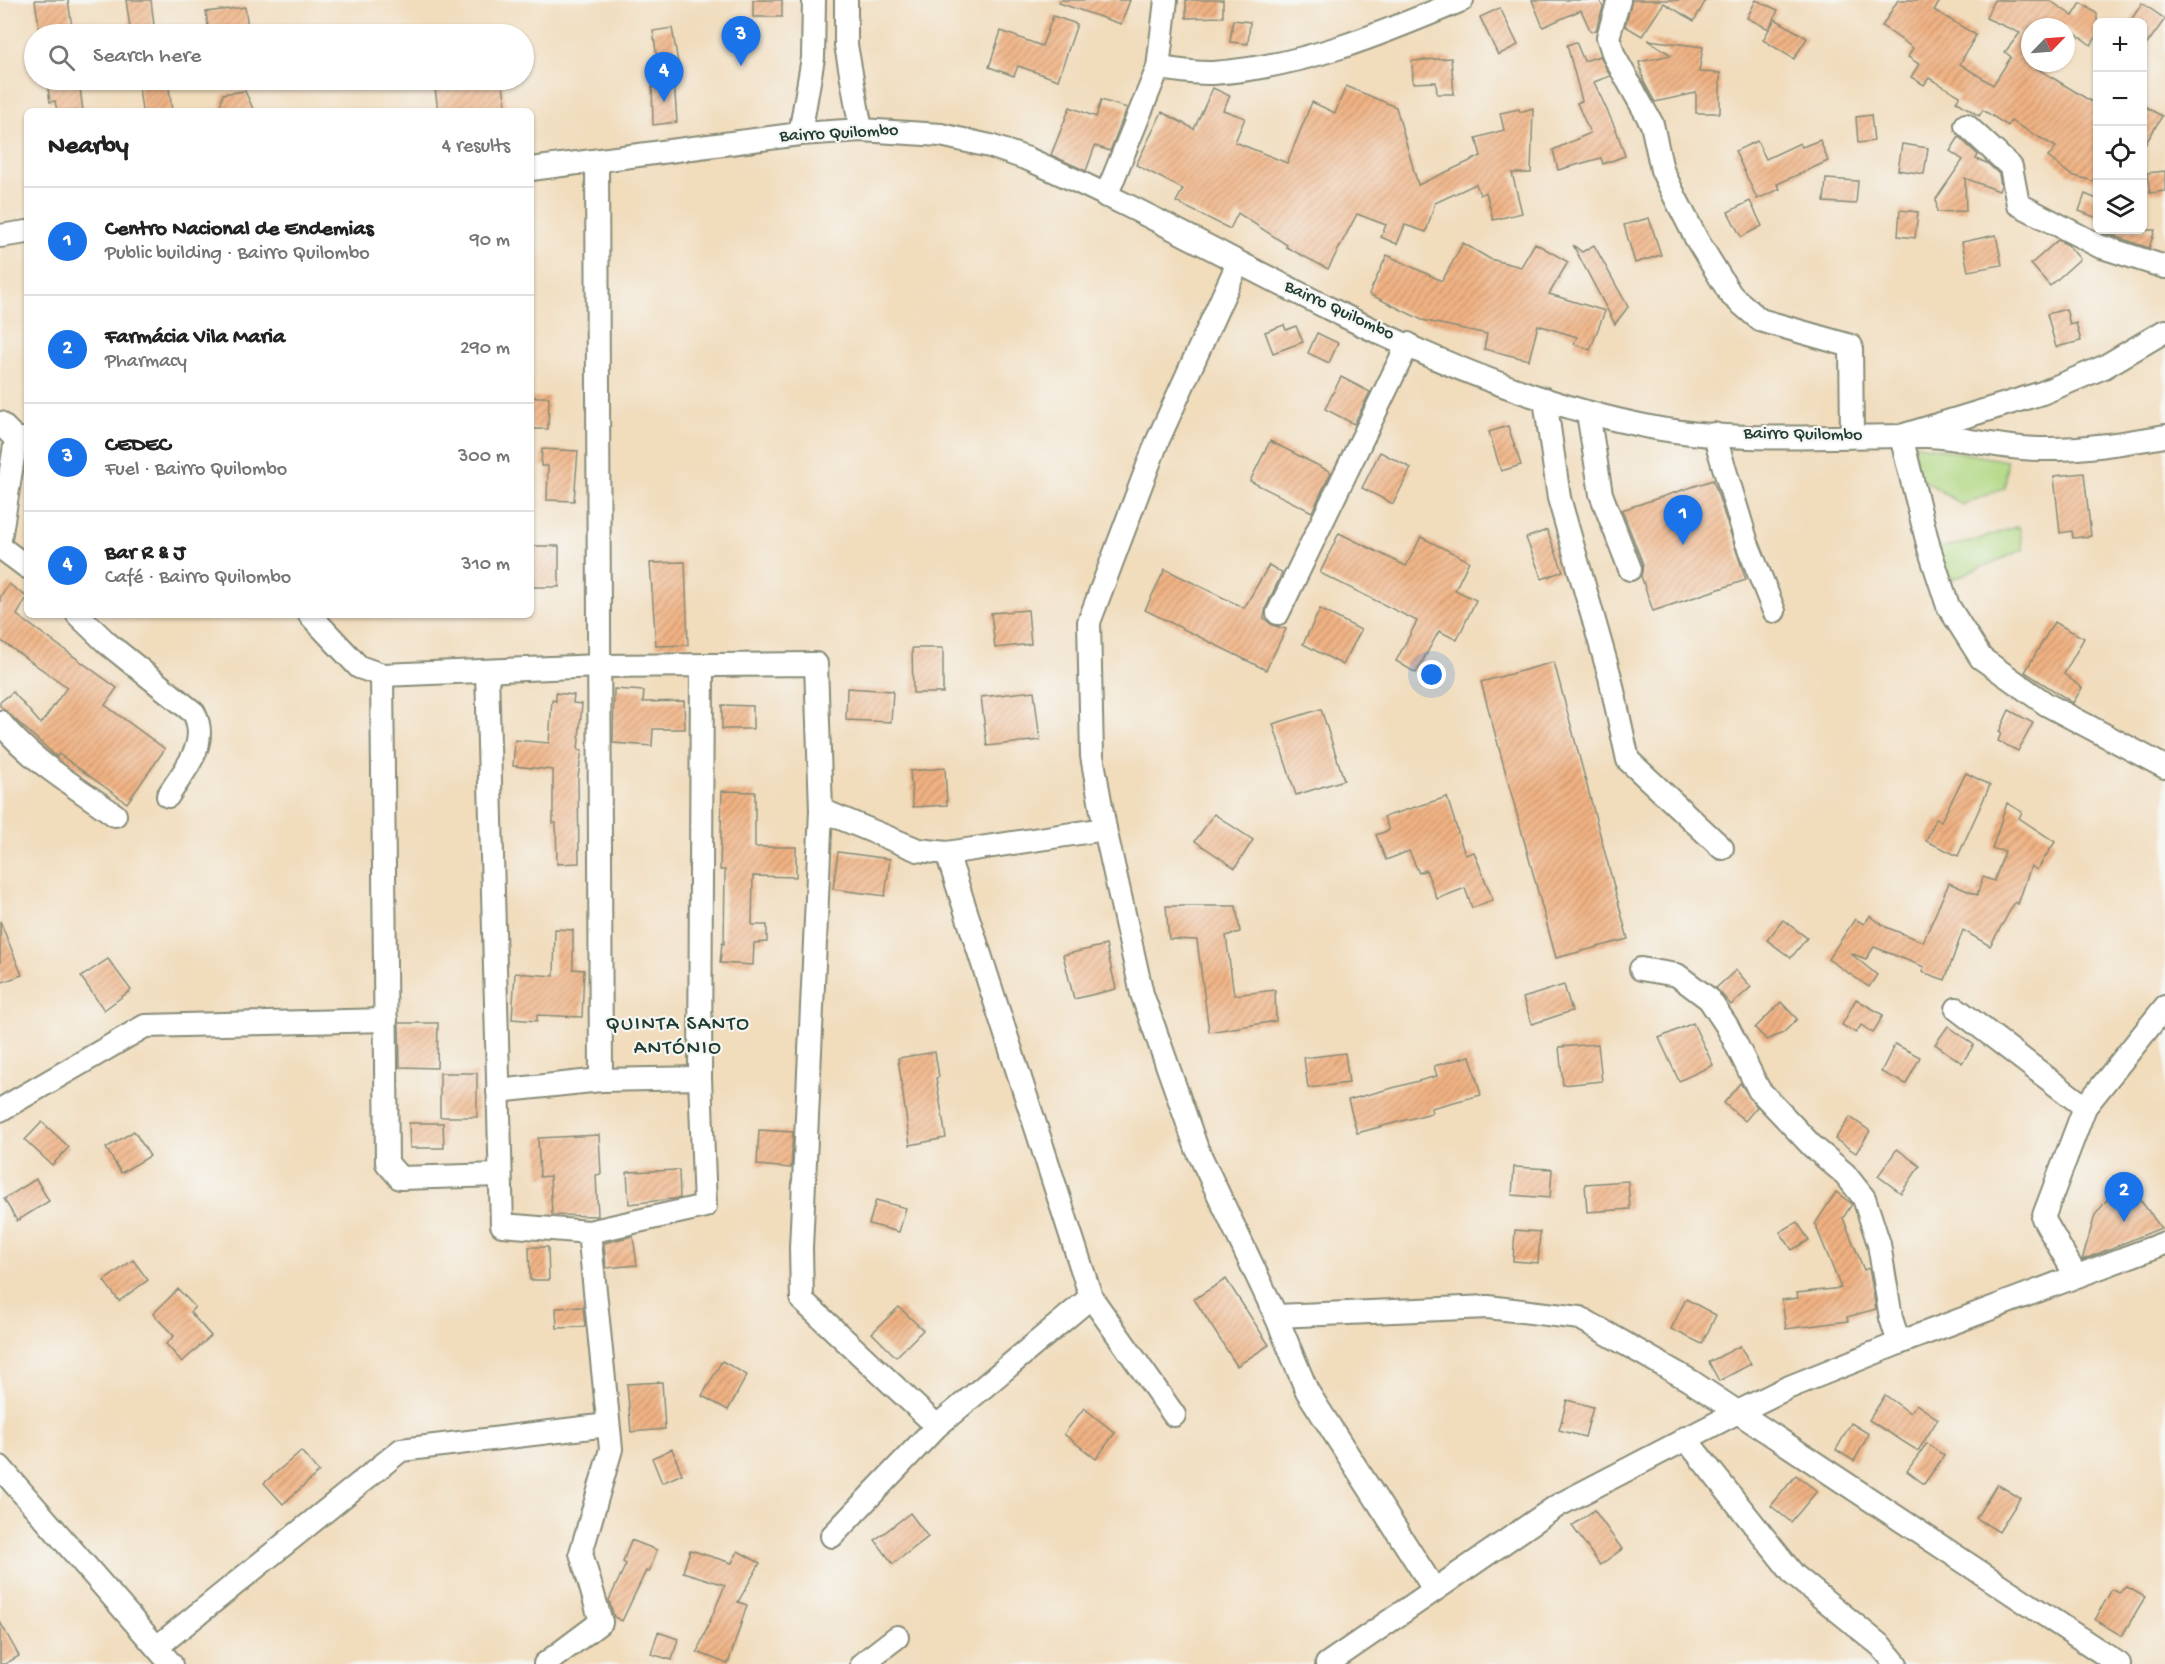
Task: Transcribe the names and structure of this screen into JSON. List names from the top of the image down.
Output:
{
  "streets": {
    "street": ["Bairro Quilombo"]
  },
  "districts": ["QUINTA SANTO ANTÓNIO"],
  "north": "top right",
  "page": {
    "pins": [
      "3",
      "4",
      "1",
      "2"
    ],
    "map_buttons": ["+", "−"],
    "search": "Search here",
    "heading": ["Nearby", "4 results"],
    "list": [
      {
        "mark": "1",
        "name": "Centro Nacional de Endemias",
        "note": "Public building · Bairro Quilombo",
        "value": "90 m"
      },
      {
        "mark": "2",
        "name": "Farmácia Vila Maria",
        "note": "Pharmacy",
        "value": "290 m"
      },
      {
        "mark": "3",
        "name": "CEDEC",
        "note": "Fuel · Bairro Quilombo",
        "value": "300 m"
      },
      {
        "mark": "4",
        "name": "Bar R & J",
        "note": "Café · Bairro Quilombo",
        "value": "310 m"
      }
    ]
  }
}
